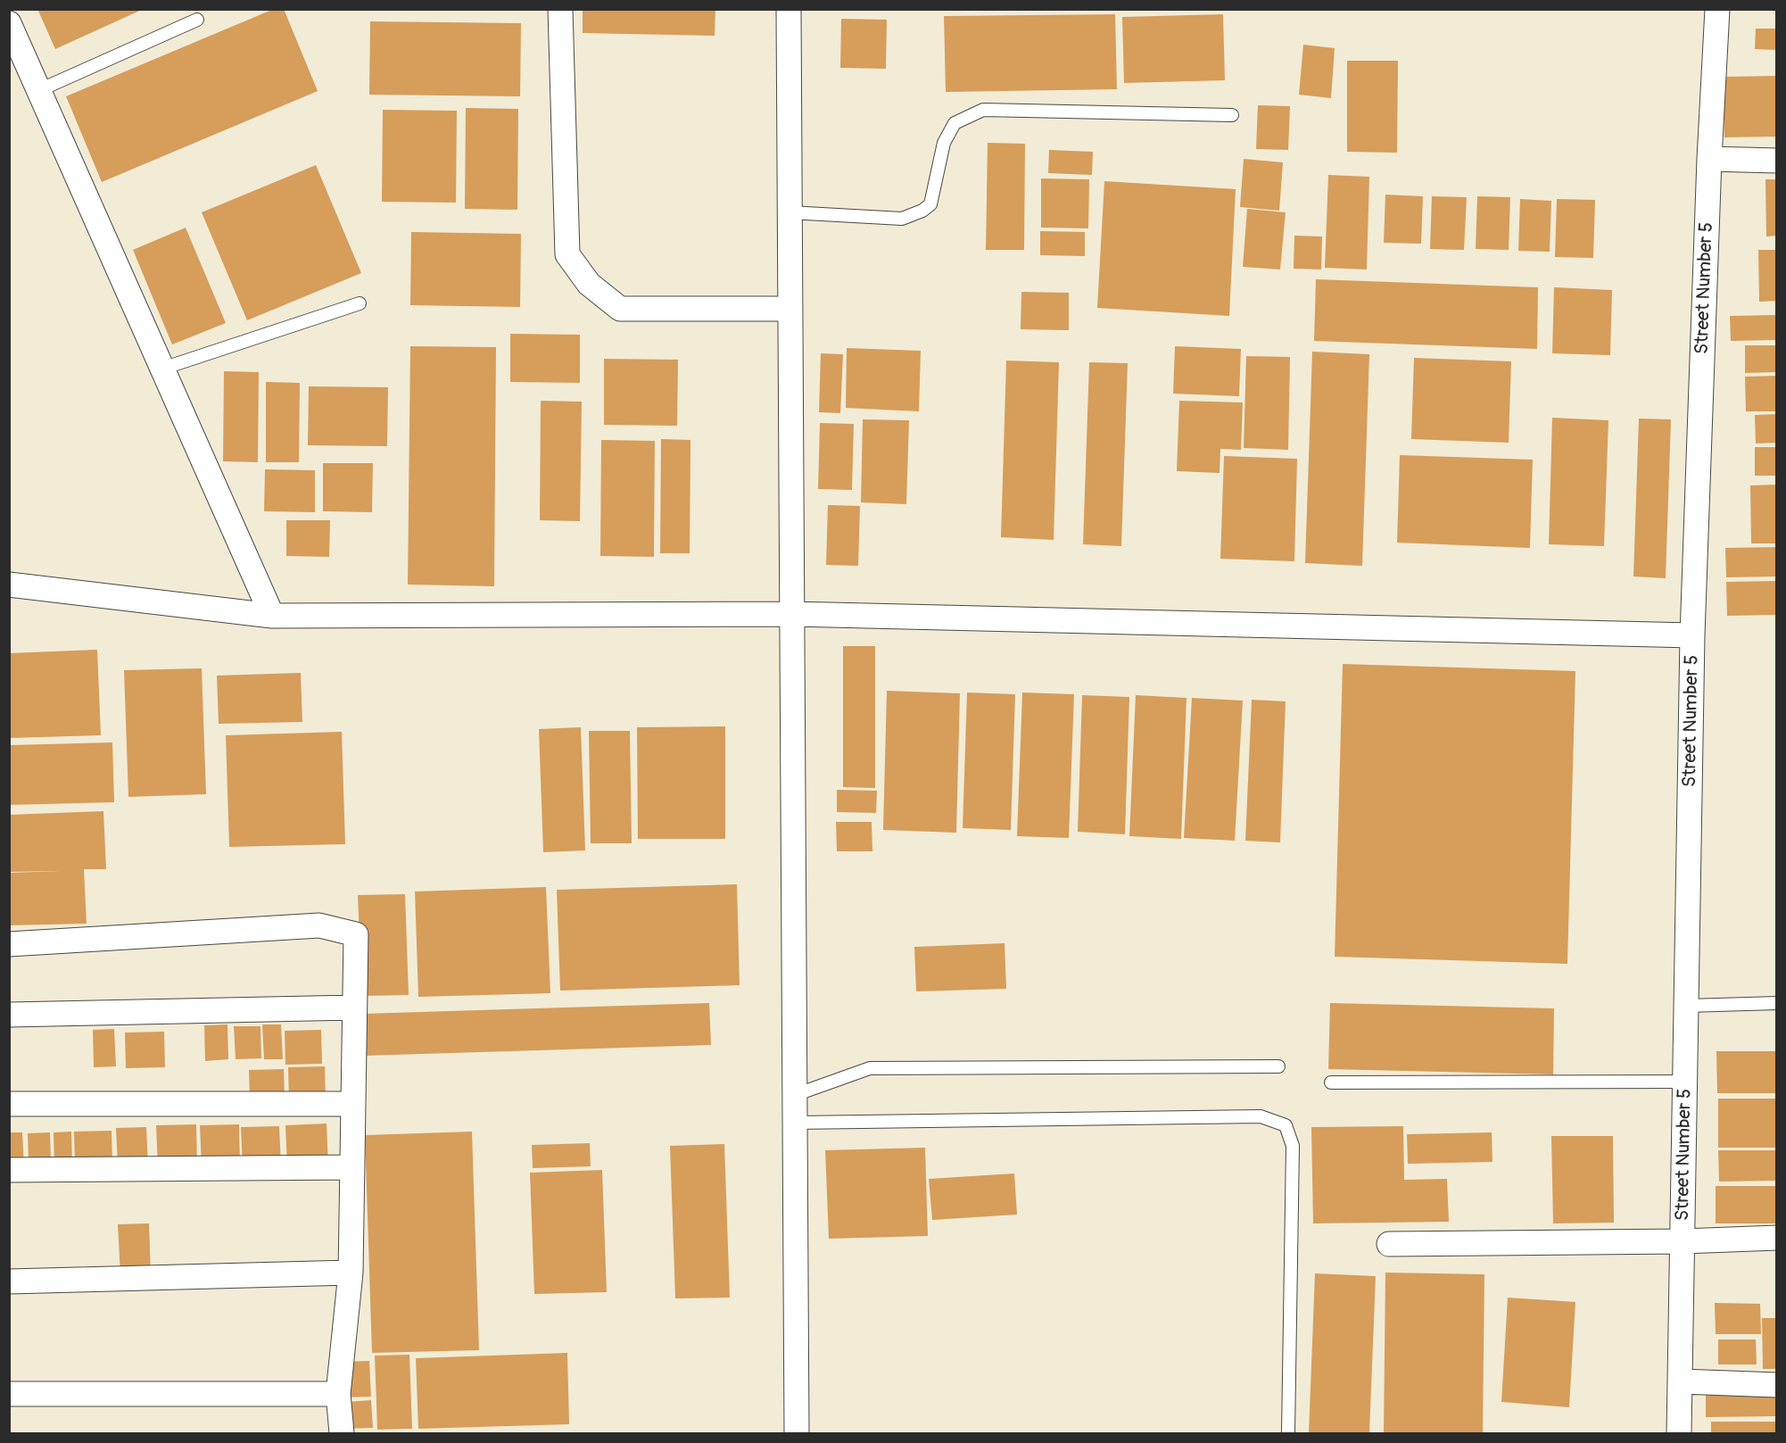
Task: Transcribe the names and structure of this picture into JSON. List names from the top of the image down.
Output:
{
  "streets": {
    "street": ["Street Number 5"]
  }
}
